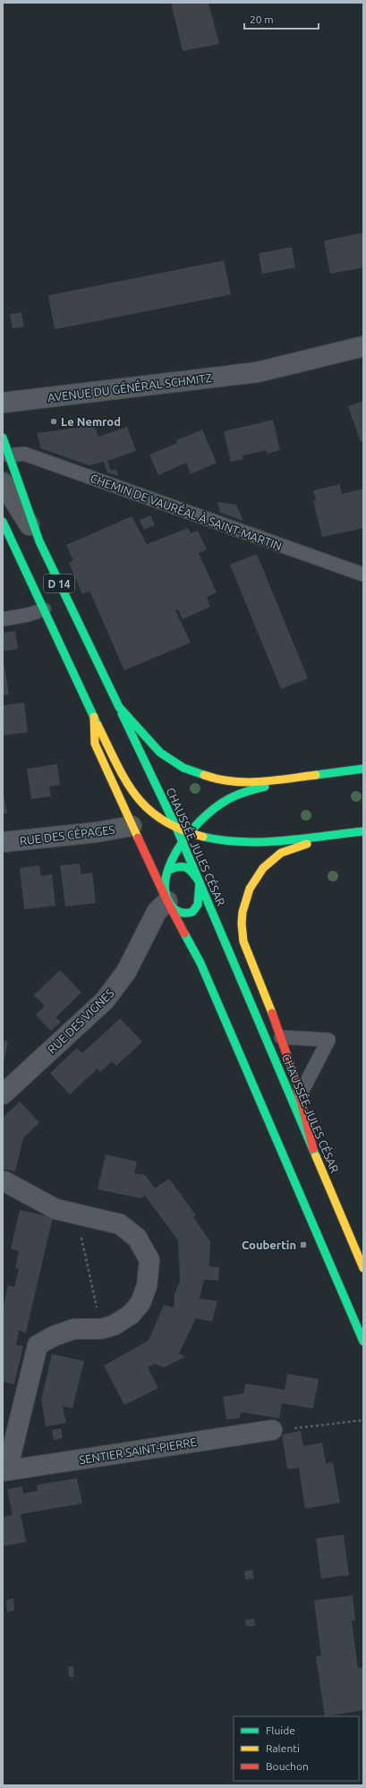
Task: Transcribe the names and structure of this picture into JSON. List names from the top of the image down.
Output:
{
  "streets": {
    "main road": ["D 14", "CHAUSSÉE JULES CÉSAR"],
    "street": [
      "AVENUE DU GÉNÉRAL SCHMITZ",
      "RUE DES CÉPAGES",
      "RUE DES VIGNES",
      "SENTIER SAINT-PIERRE"
    ],
    "lane": ["CHEMIN DE VAURÉAL À SAINT-MARTIN"]
  },
  "crossings": [
    ["CHEMIN DE VAURÉAL À SAINT-MARTIN", "CHAUSSÉE JULES CÉSAR"],
    ["D 14", "RUE DES CÉPAGES"],
    ["D 14", "CHAUSSÉE JULES CÉSAR"],
    ["D 14", "RUE DES VIGNES"],
    ["CHAUSSÉE JULES CÉSAR", "RUE DES VIGNES"]
  ],
  "places": {
    "other": ["Le Nemrod"],
    "transit": ["Coubertin"]
  },
  "legend": ["Fluide", "Ralenti", "Bouchon"],
  "scale_bar": "20 m"
}
